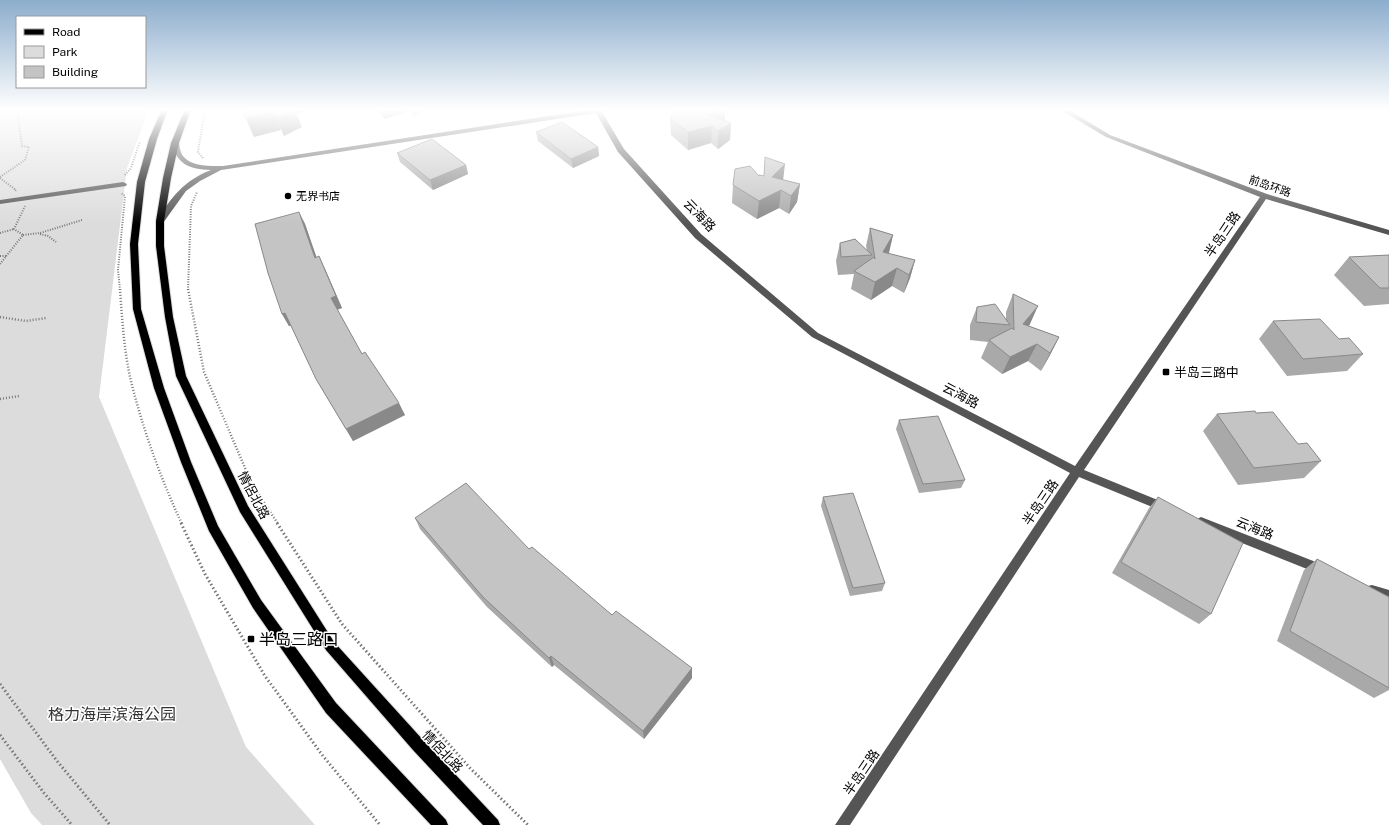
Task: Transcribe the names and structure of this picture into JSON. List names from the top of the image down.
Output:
{
  "streets": {
    "main road": ["情侶北路"],
    "street": ["前岛环路", "云海路", "半岛三路"]
  },
  "crossings": [
    ["前岛环路", "半岛三路"],
    ["云海路", "半岛三路"]
  ],
  "parks": ["格力海岸滨海公园"],
  "places": {
    "other": ["无界书店"],
    "transit": ["半岛三路中", "半岛三路口"]
  },
  "legend": ["Road", "Park", "Building"]
}
